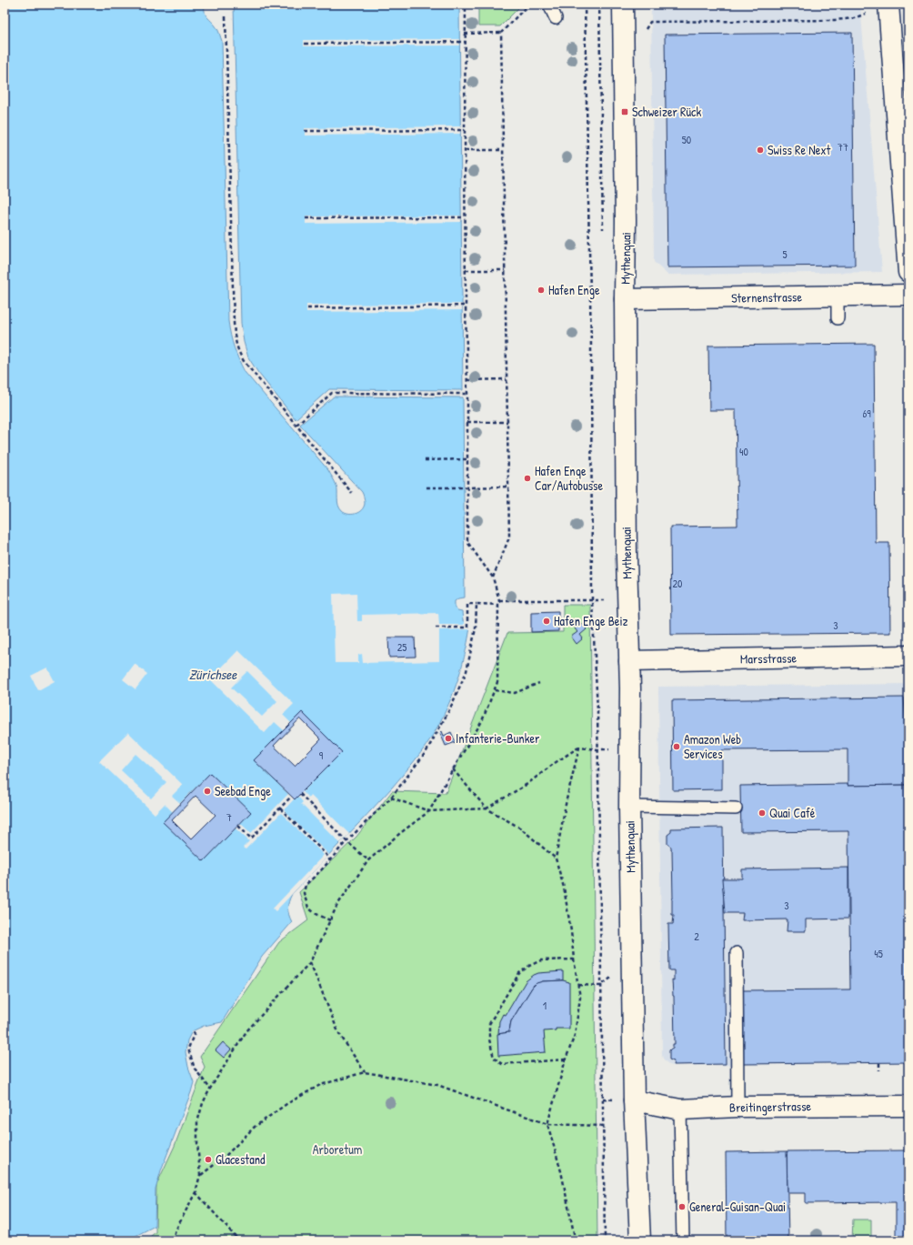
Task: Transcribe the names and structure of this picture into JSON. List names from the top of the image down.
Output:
{
  "streets": {
    "main road": [
      "Mythenquai",
      "Sternenstrasse",
      "Marsstrasse",
      "Breitingerstrasse"
    ]
  },
  "crossings": [
    ["Mythenquai", "Sternenstrasse"],
    ["Mythenquai", "Marsstrasse"],
    ["Mythenquai", "Breitingerstrasse"]
  ],
  "water": ["Zürichsee"],
  "parks": ["Arboretum"],
  "places": {
    "transit": ["Schweizer Rück"],
    "other": [
      "Swiss Re Next",
      "Hafen Enge",
      "Hafen Enge Car/Autobusse",
      "Hafen Enge Beiz",
      "Infanterie-Bunker",
      "Amazon Web Services",
      "Seebad Enge",
      "Quai Café",
      "Glacestand",
      "General-Guisan-Quai"
    ]
  },
  "house_numbers": [
    "50",
    "77",
    "5",
    "69",
    "40",
    "20",
    "3",
    "25",
    "9",
    "7",
    "3",
    "2",
    "45",
    "1"
  ]
}
